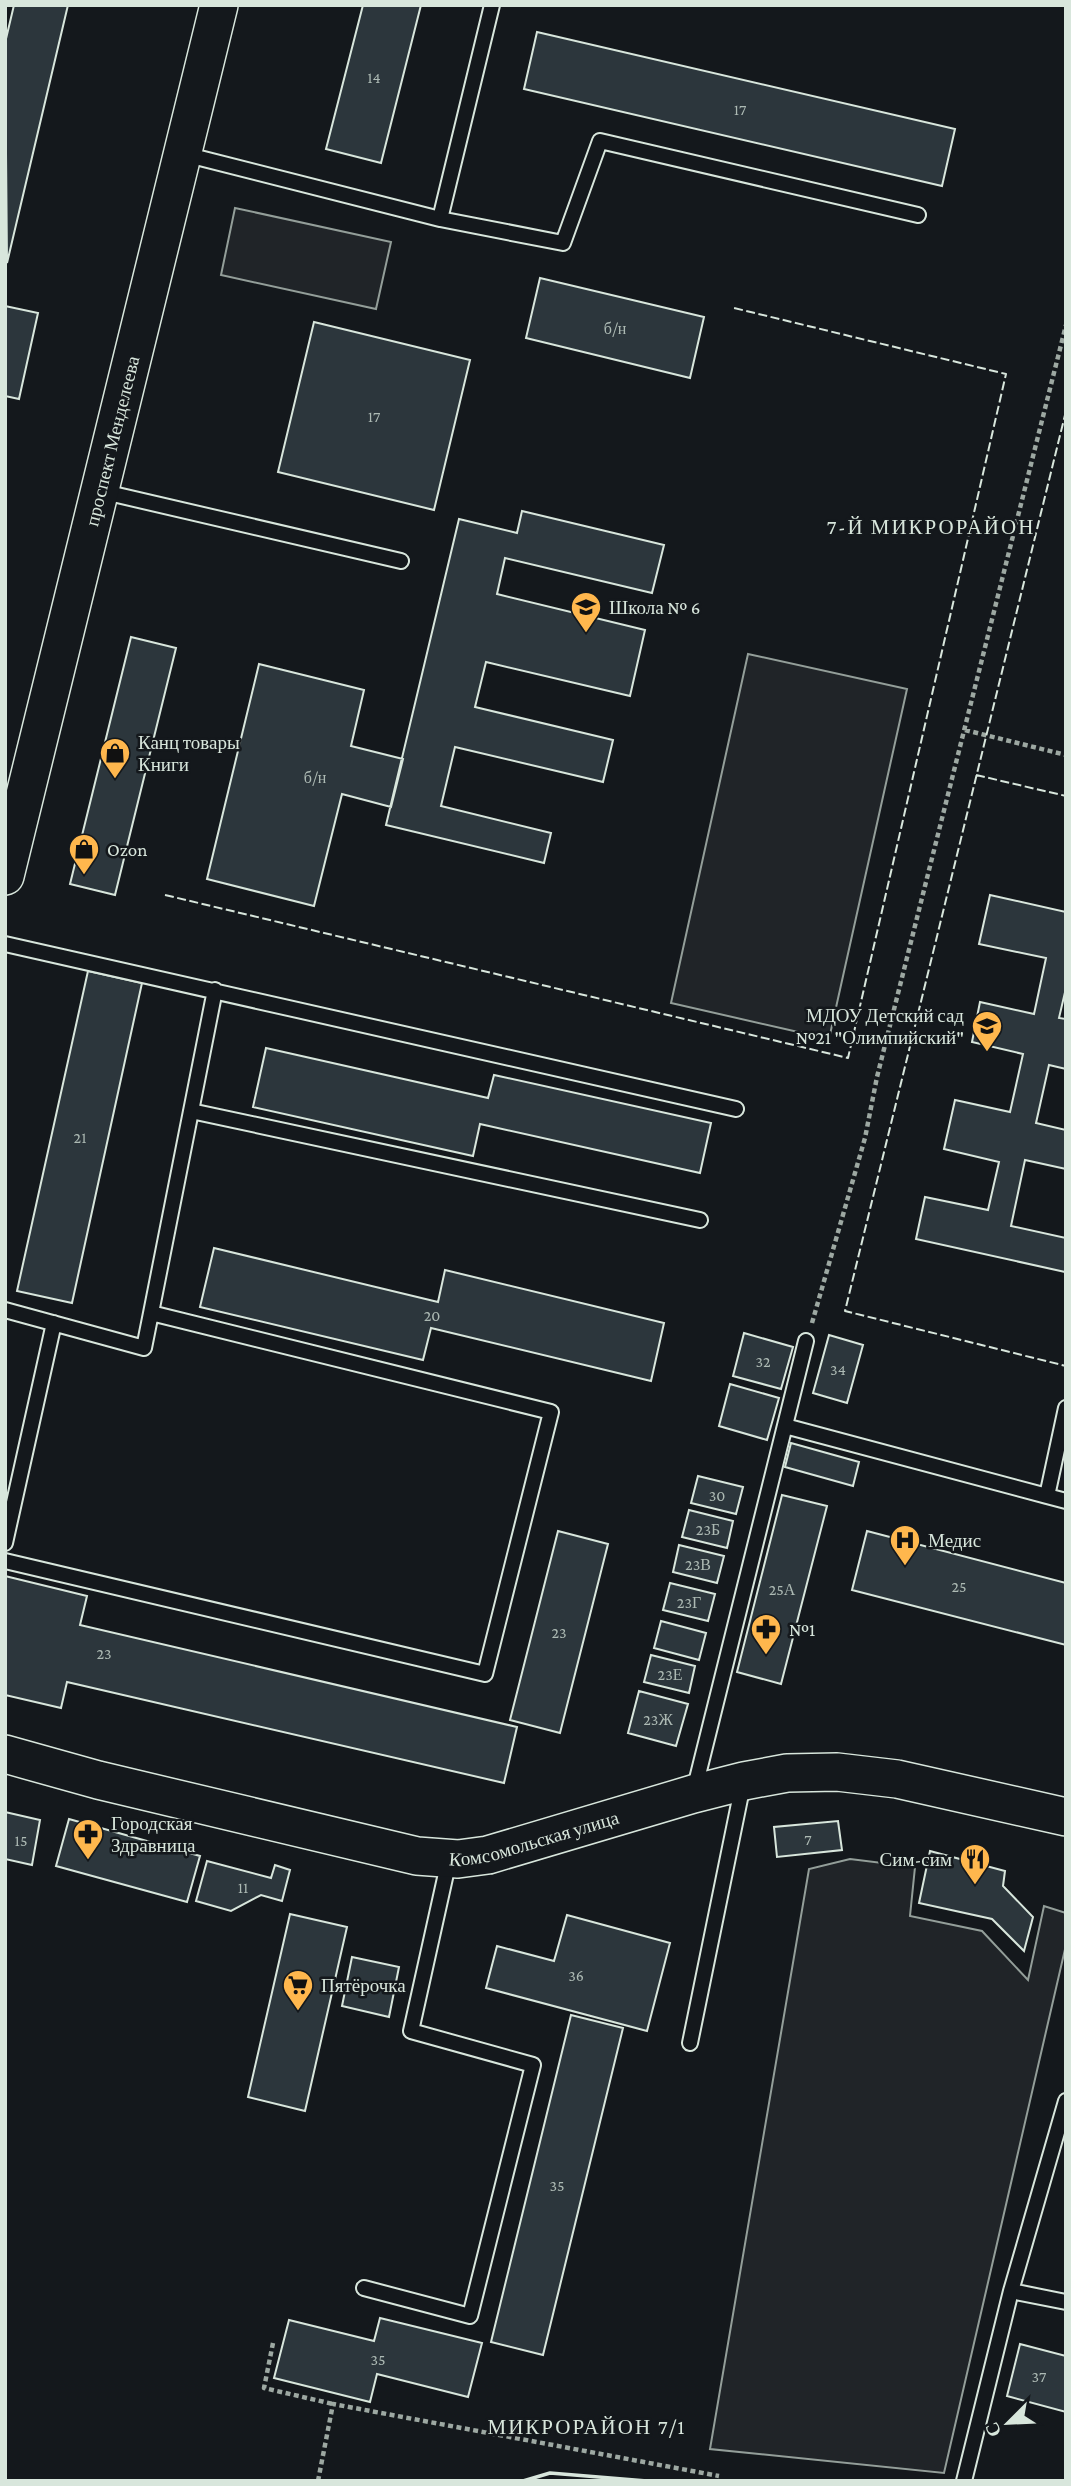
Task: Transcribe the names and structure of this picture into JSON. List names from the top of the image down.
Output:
{
  "streets": {
    "street": ["проспект Менделеева", "Комсомольская улица"]
  },
  "districts": ["7-Й МИКРОРАЙОН", "МИКРОРАЙОН 7/1"],
  "places": {
    "school or university": ["Школа № 6", "МДОУ Детский сад №21 \"Олимпийский\""],
    "shop": ["Канц товары Книги", "Ozon"],
    "hospital": ["Медис"],
    "pharmacy": ["№1", "Городская Здравница"],
    "restaurant": ["Сим-сим"],
    "supermarket": ["Пятёрочка"]
  },
  "house_numbers": [
    "14",
    "17",
    "б/н",
    "17",
    "б/н",
    "21",
    "20",
    "32",
    "34",
    "30",
    "23Б",
    "23В",
    "25",
    "25А",
    "23Г",
    "23",
    "23",
    "23Е",
    "23Ж",
    "7",
    "15",
    "11",
    "36",
    "35",
    "35",
    "37"
  ],
  "north": "bottom left"
}
